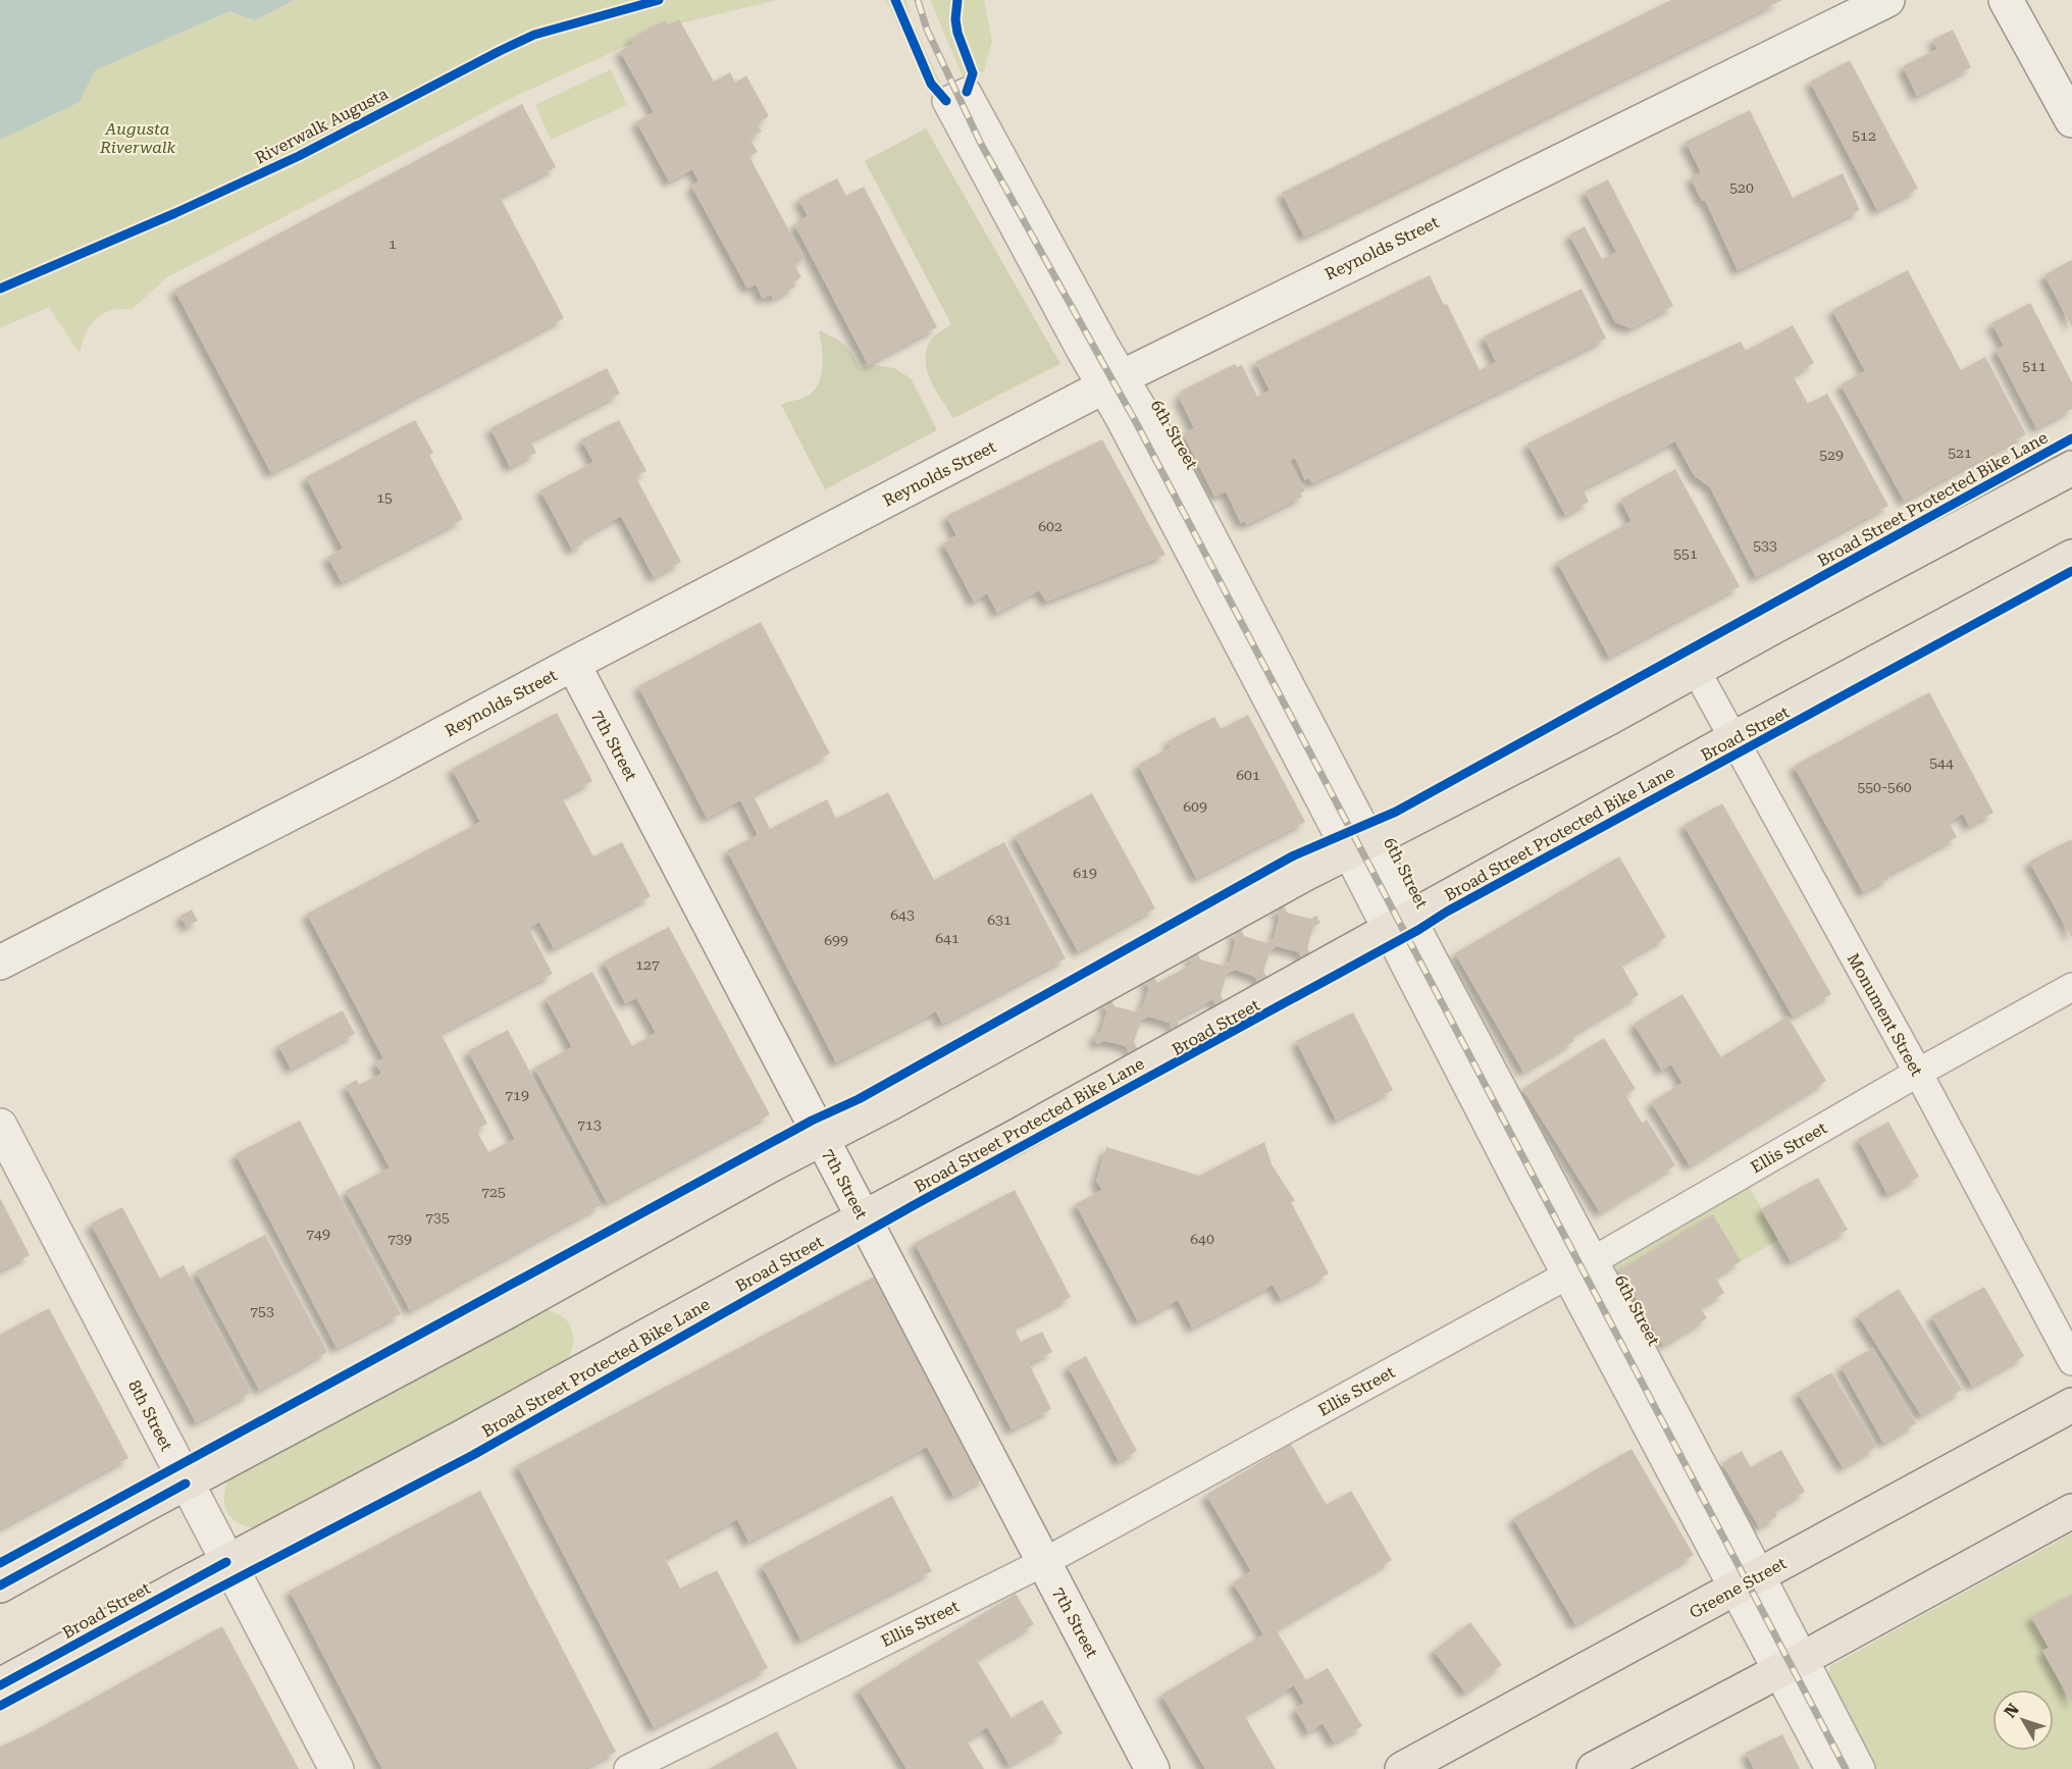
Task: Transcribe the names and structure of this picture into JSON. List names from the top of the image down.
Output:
{
  "streets": {
    "main road": [
      "Reynolds Street",
      "Broad Street",
      "7th Street",
      "8th Street",
      "Greene Street"
    ],
    "street": ["6th Street", "Monument Street", "Ellis Street"],
    "cycle path": ["Riverwalk Augusta", "Broad Street Protected Bike Lane"]
  },
  "crossings": [
    ["Reynolds Street", "6th Street"],
    ["Reynolds Street", "7th Street"],
    ["6th Street", "Broad Street"],
    ["6th Street", "Ellis Street"],
    ["6th Street", "Greene Street"],
    ["Broad Street", "7th Street"],
    ["Broad Street", "Monument Street"],
    ["Broad Street", "8th Street"],
    ["7th Street", "Ellis Street"],
    ["Monument Street", "Ellis Street"]
  ],
  "parks": ["Augusta Riverwalk"],
  "house_numbers": [
    "512",
    "520",
    "1",
    "511",
    "521",
    "529",
    "15",
    "602",
    "533",
    "551",
    "544",
    "601",
    "550-560",
    "609",
    "619",
    "643",
    "631",
    "641",
    "699",
    "127",
    "719",
    "713",
    "725",
    "735",
    "749",
    "739",
    "640",
    "753"
  ],
  "north": "top left"
}
